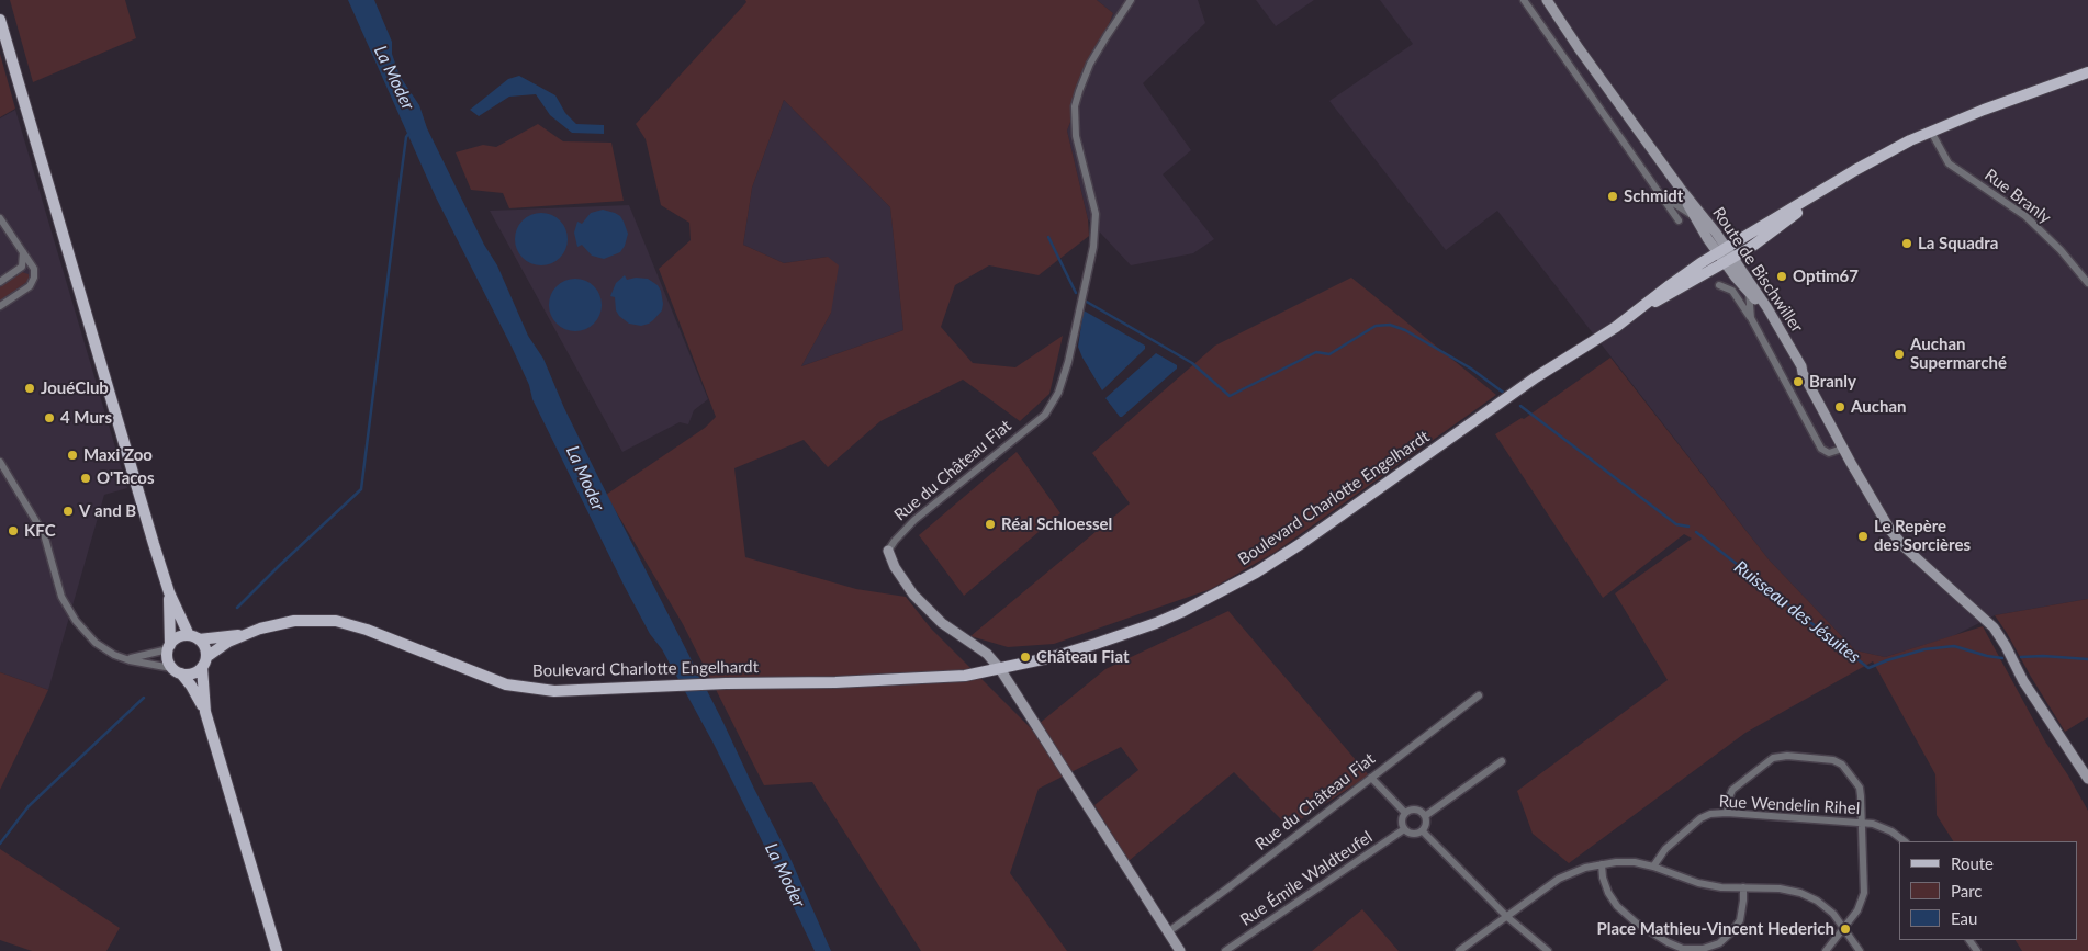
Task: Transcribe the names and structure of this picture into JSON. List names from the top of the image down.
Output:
{
  "streets": {
    "main road": ["Boulevard Charlotte Engelhardt"],
    "street": [
      "Rue Branly",
      "Route de Bischwiller",
      "Rue du Château Fiat",
      "Rue Wendelin Rihel",
      "Rue Émile Waldteufel"
    ]
  },
  "crossings": [
    ["Rue Branly", "Boulevard Charlotte Engelhardt"],
    ["Route de Bischwiller", "Boulevard Charlotte Engelhardt"],
    ["Rue du Château Fiat", "Boulevard Charlotte Engelhardt"]
  ],
  "water": ["La Moder", "Ruisseau des Jésuites"],
  "places": [
    "Schmidt",
    "La Squadra",
    "Optim67",
    "Auchan Supermarché",
    "Branly",
    "JouéClub",
    "Auchan",
    "4 Murs",
    "Maxi Zoo",
    "O'Tacos",
    "V and B",
    "Réal Schloessel",
    "KFC",
    "Le Repère des Sorcières",
    "Château Fiat",
    "Place Mathieu-Vincent Hederich"
  ],
  "legend": ["Route", "Parc", "Eau"]
}
